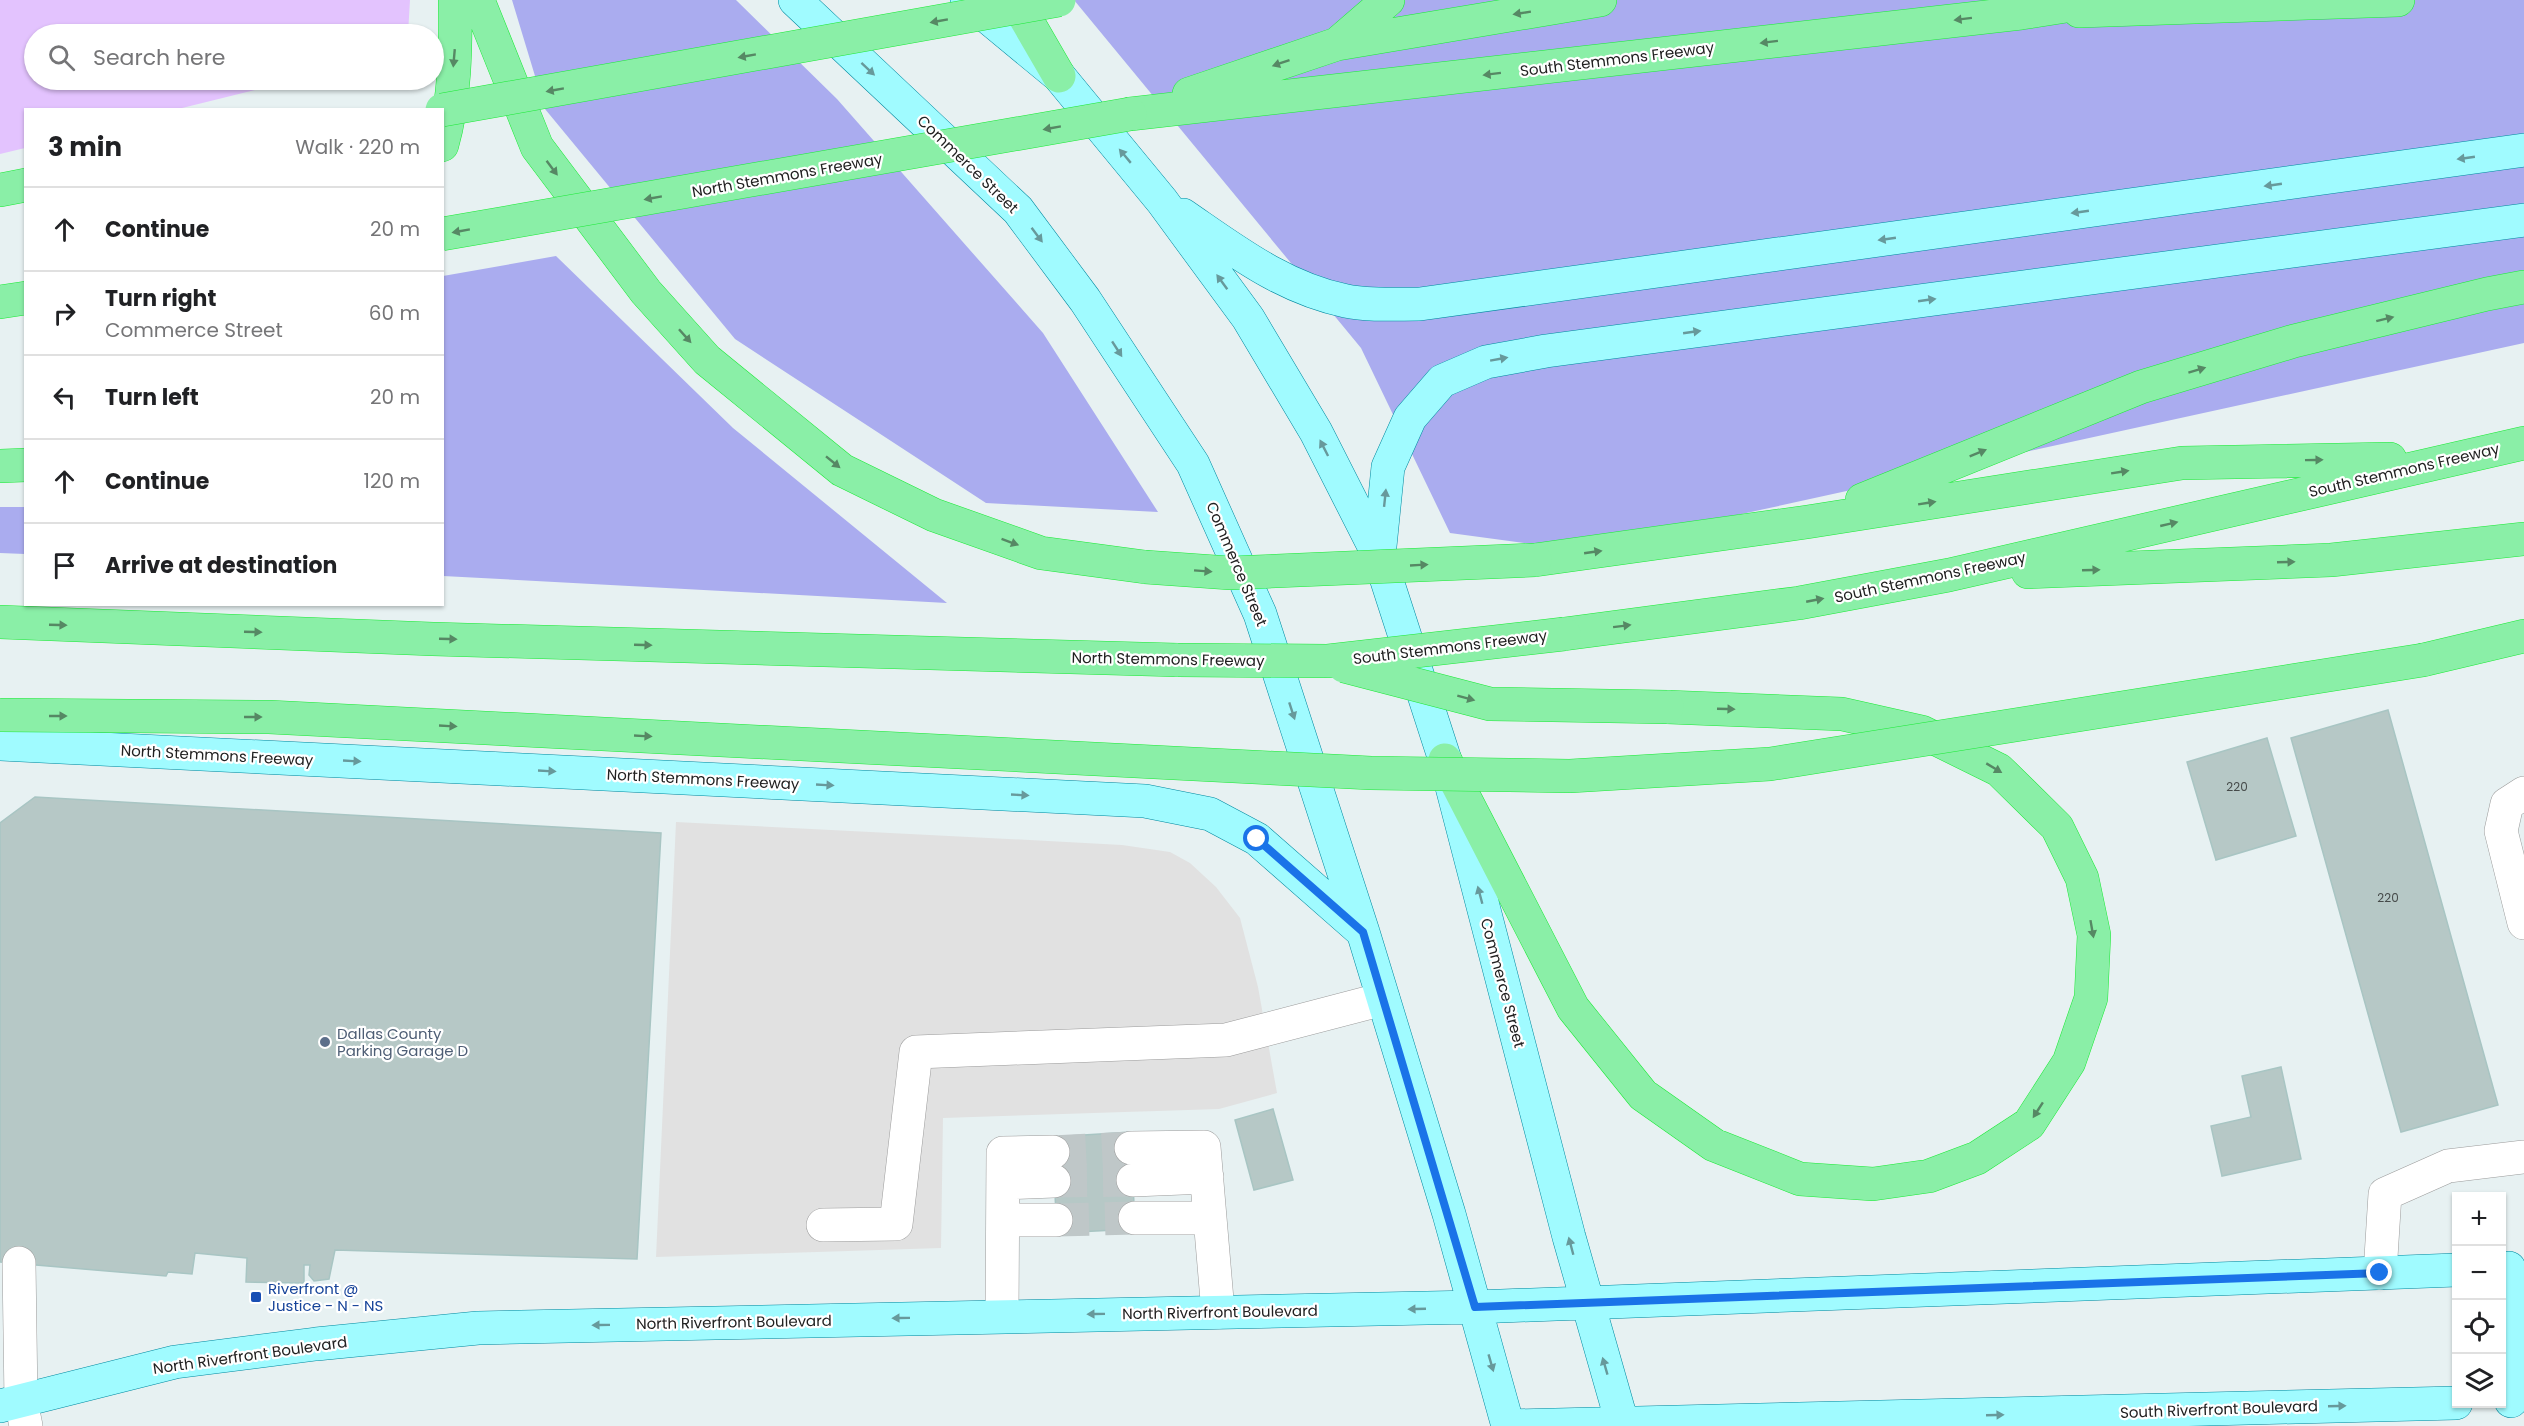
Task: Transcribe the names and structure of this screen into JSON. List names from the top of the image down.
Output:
{
  "streets": {
    "highway": ["South Stemmons Freeway", "North Stemmons Freeway"],
    "main road": ["Commerce Street", "North Riverfront Boulevard", "South Riverfront Boulevard"]
  },
  "crossings": [
    ["South Stemmons Freeway", "North Stemmons Freeway"],
    ["Commerce Street", "North Stemmons Freeway"],
    ["Commerce Street", "North Riverfront Boulevard"],
    ["Commerce Street", "South Riverfront Boulevard"]
  ],
  "one_way": ["North Riverfront Boulevard"],
  "places": {
    "other": ["Dallas County Parking Garage D"],
    "transit": ["Riverfront @ Justice - N - NS"]
  },
  "house_numbers": ["220", "220"],
  "page": {
    "search": "Search here",
    "heading": ["3 min", "Walk · 220 m"],
    "list": [
      ["Continue", "20 m"],
      ["Turn right", "Commerce Street", "60 m"],
      ["Turn left", "20 m"],
      ["Continue", "120 m"],
      "Arrive at destination"
    ],
    "map_buttons": ["+", "−"]
  }
}
